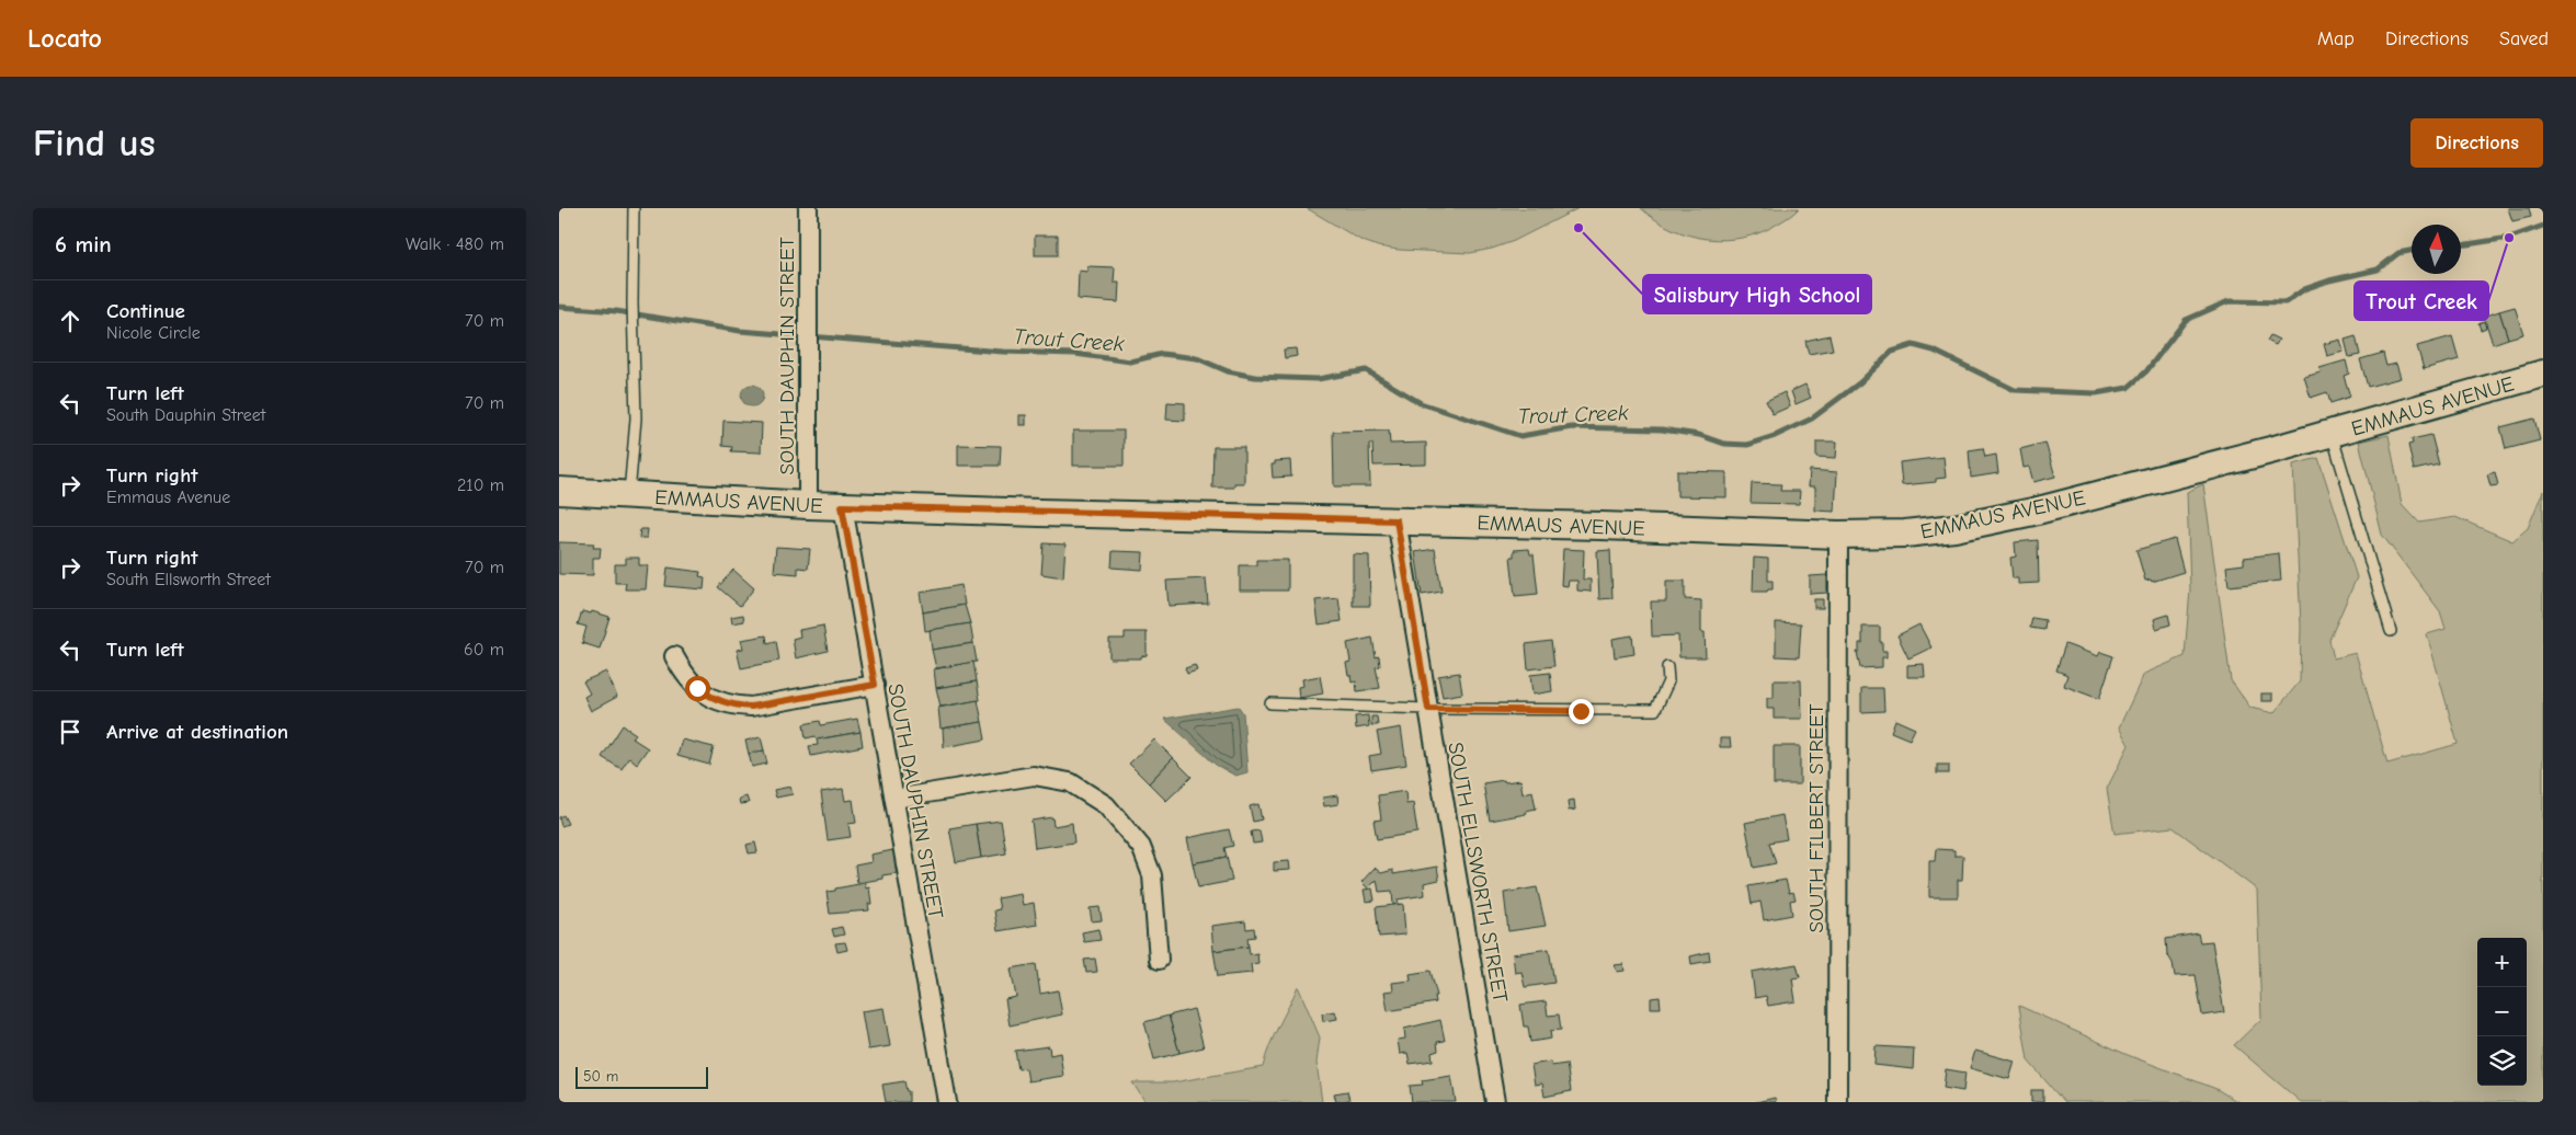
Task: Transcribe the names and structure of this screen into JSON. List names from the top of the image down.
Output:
{
  "streets": {
    "main road": ["EMMAUS AVENUE"],
    "street": ["SOUTH DAUPHIN STREET", "SOUTH FILBERT STREET", "SOUTH ELLSWORTH STREET"]
  },
  "crossings": [
    ["SOUTH DAUPHIN STREET", "EMMAUS AVENUE"],
    ["EMMAUS AVENUE", "SOUTH FILBERT STREET"],
    ["EMMAUS AVENUE", "SOUTH ELLSWORTH STREET"]
  ],
  "water": ["Trout Creek"],
  "places": ["Salisbury High School", "Trout Creek"],
  "scale_bar": "50 m",
  "north": "top",
  "page": {
    "header": "Locato",
    "nav": ["Map", "Directions", "Saved"],
    "buttons": "Directions",
    "title": "Find us",
    "heading": ["6 min", "Walk · 480 m"],
    "list": [
      ["Continue", "Nicole Circle", "70 m"],
      ["Turn left", "South Dauphin Street", "70 m"],
      ["Turn right", "Emmaus Avenue", "210 m"],
      ["Turn right", "South Ellsworth Street", "70 m"],
      ["Turn left", "60 m"],
      "Arrive at destination"
    ],
    "map_buttons": ["+", "−"],
    "scale": "50 m"
  }
}
